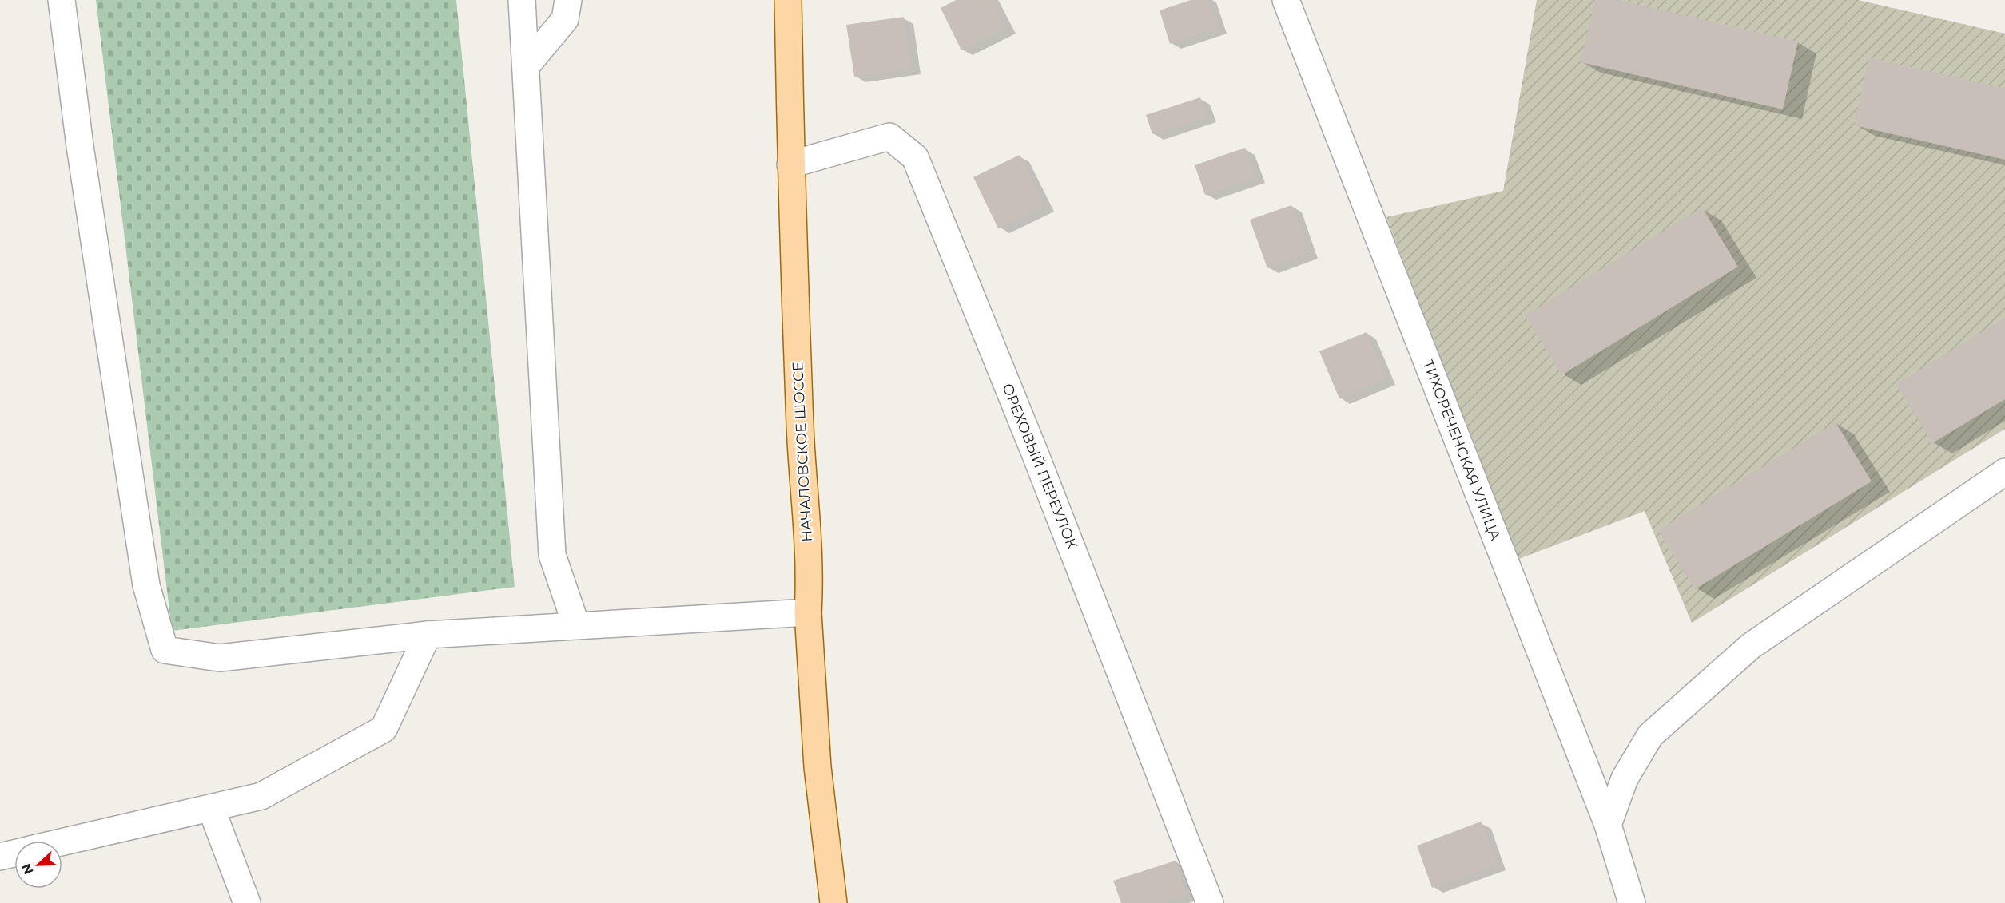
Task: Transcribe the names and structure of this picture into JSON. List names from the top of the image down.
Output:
{
  "streets": {
    "main road": ["НАЧАЛОВСКОЕ ШОССЕ"],
    "street": ["ТИХОРЕЧЕНСКАЯ УЛИЦА", "ОРЕХОВЫЙ ПЕРЕУЛОК"]
  },
  "crossings": [
    ["НАЧАЛОВСКОЕ ШОССЕ", "ОРЕХОВЫЙ ПЕРЕУЛОК"]
  ],
  "north": "left"
}
